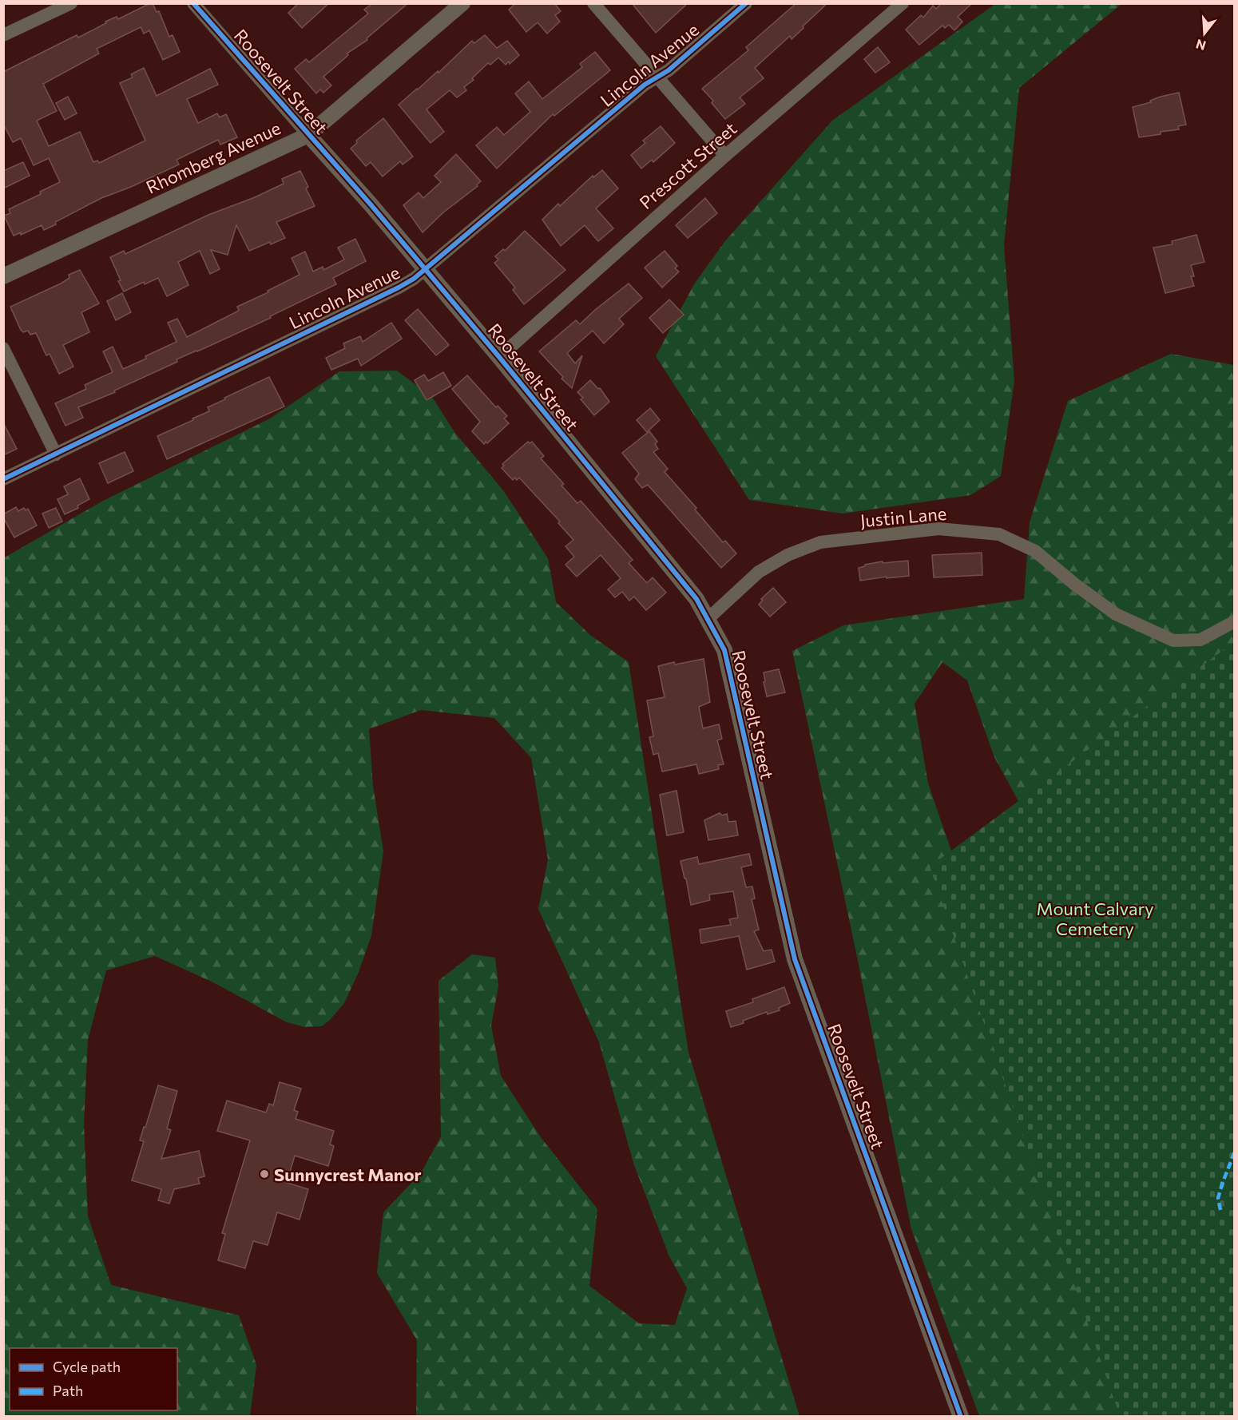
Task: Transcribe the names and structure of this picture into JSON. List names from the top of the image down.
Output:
{
  "streets": {
    "street": [
      "Lincoln Avenue",
      "Roosevelt Street",
      "Rhomberg Avenue",
      "Prescott Street",
      "Justin Lane"
    ]
  },
  "crossings": [
    ["Lincoln Avenue", "Roosevelt Street"],
    ["Roosevelt Street", "Rhomberg Avenue"],
    ["Roosevelt Street", "Prescott Street"],
    ["Roosevelt Street", "Justin Lane"]
  ],
  "parks": ["Mount Calvary Cemetery"],
  "places": ["Sunnycrest Manor"],
  "legend": ["Cycle path", "Path"],
  "north": "bottom"
}
